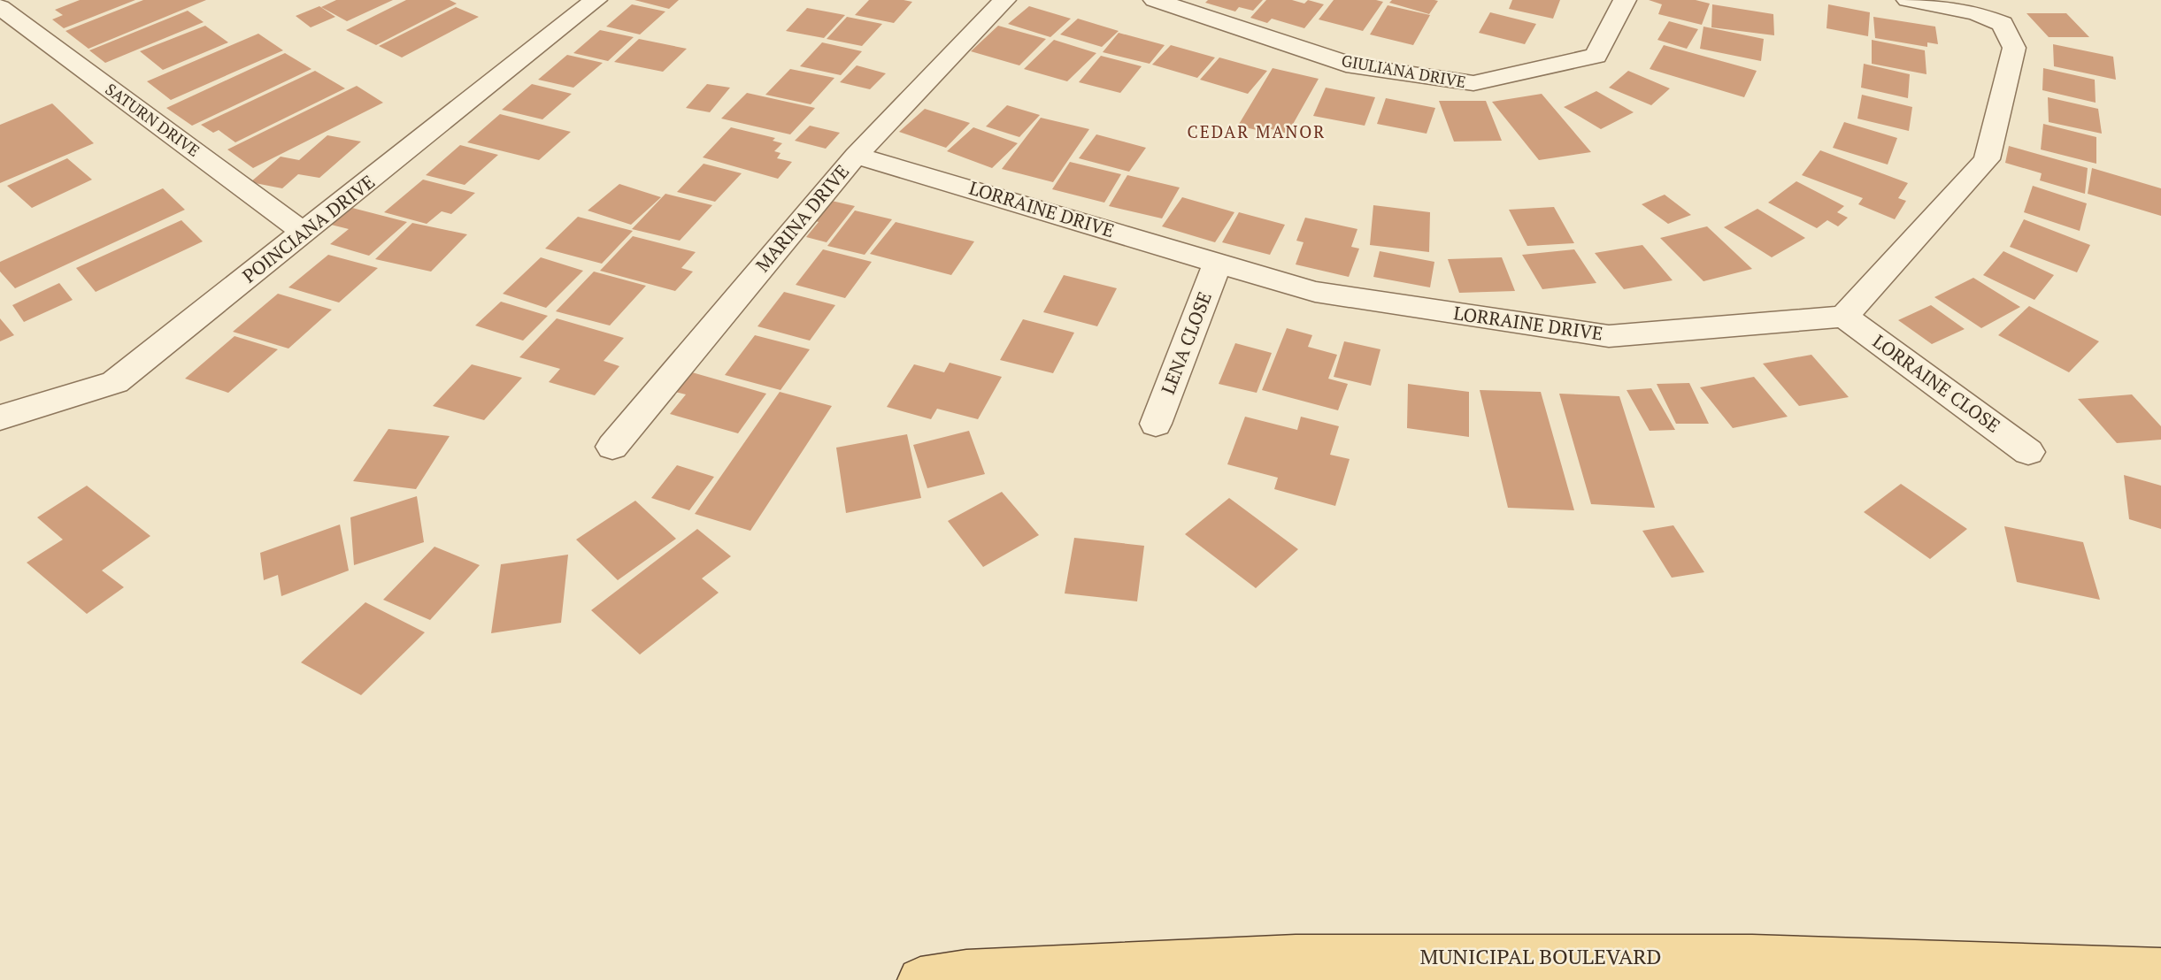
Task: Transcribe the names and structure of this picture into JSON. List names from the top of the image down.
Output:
{
  "streets": {
    "main road": ["MUNICIPAL BOULEVARD"],
    "street": [
      "GIULIANA DRIVE",
      "SATURN DRIVE",
      "LORRAINE DRIVE",
      "MARINA DRIVE",
      "POINCIANA DRIVE",
      "LENA CLOSE",
      "LORRAINE CLOSE"
    ]
  },
  "crossings": [
    ["SATURN DRIVE", "POINCIANA DRIVE"],
    ["LORRAINE DRIVE", "MARINA DRIVE"],
    ["LORRAINE DRIVE", "LENA CLOSE"],
    ["LORRAINE DRIVE", "LORRAINE CLOSE"]
  ],
  "districts": ["CEDAR MANOR"]
}
